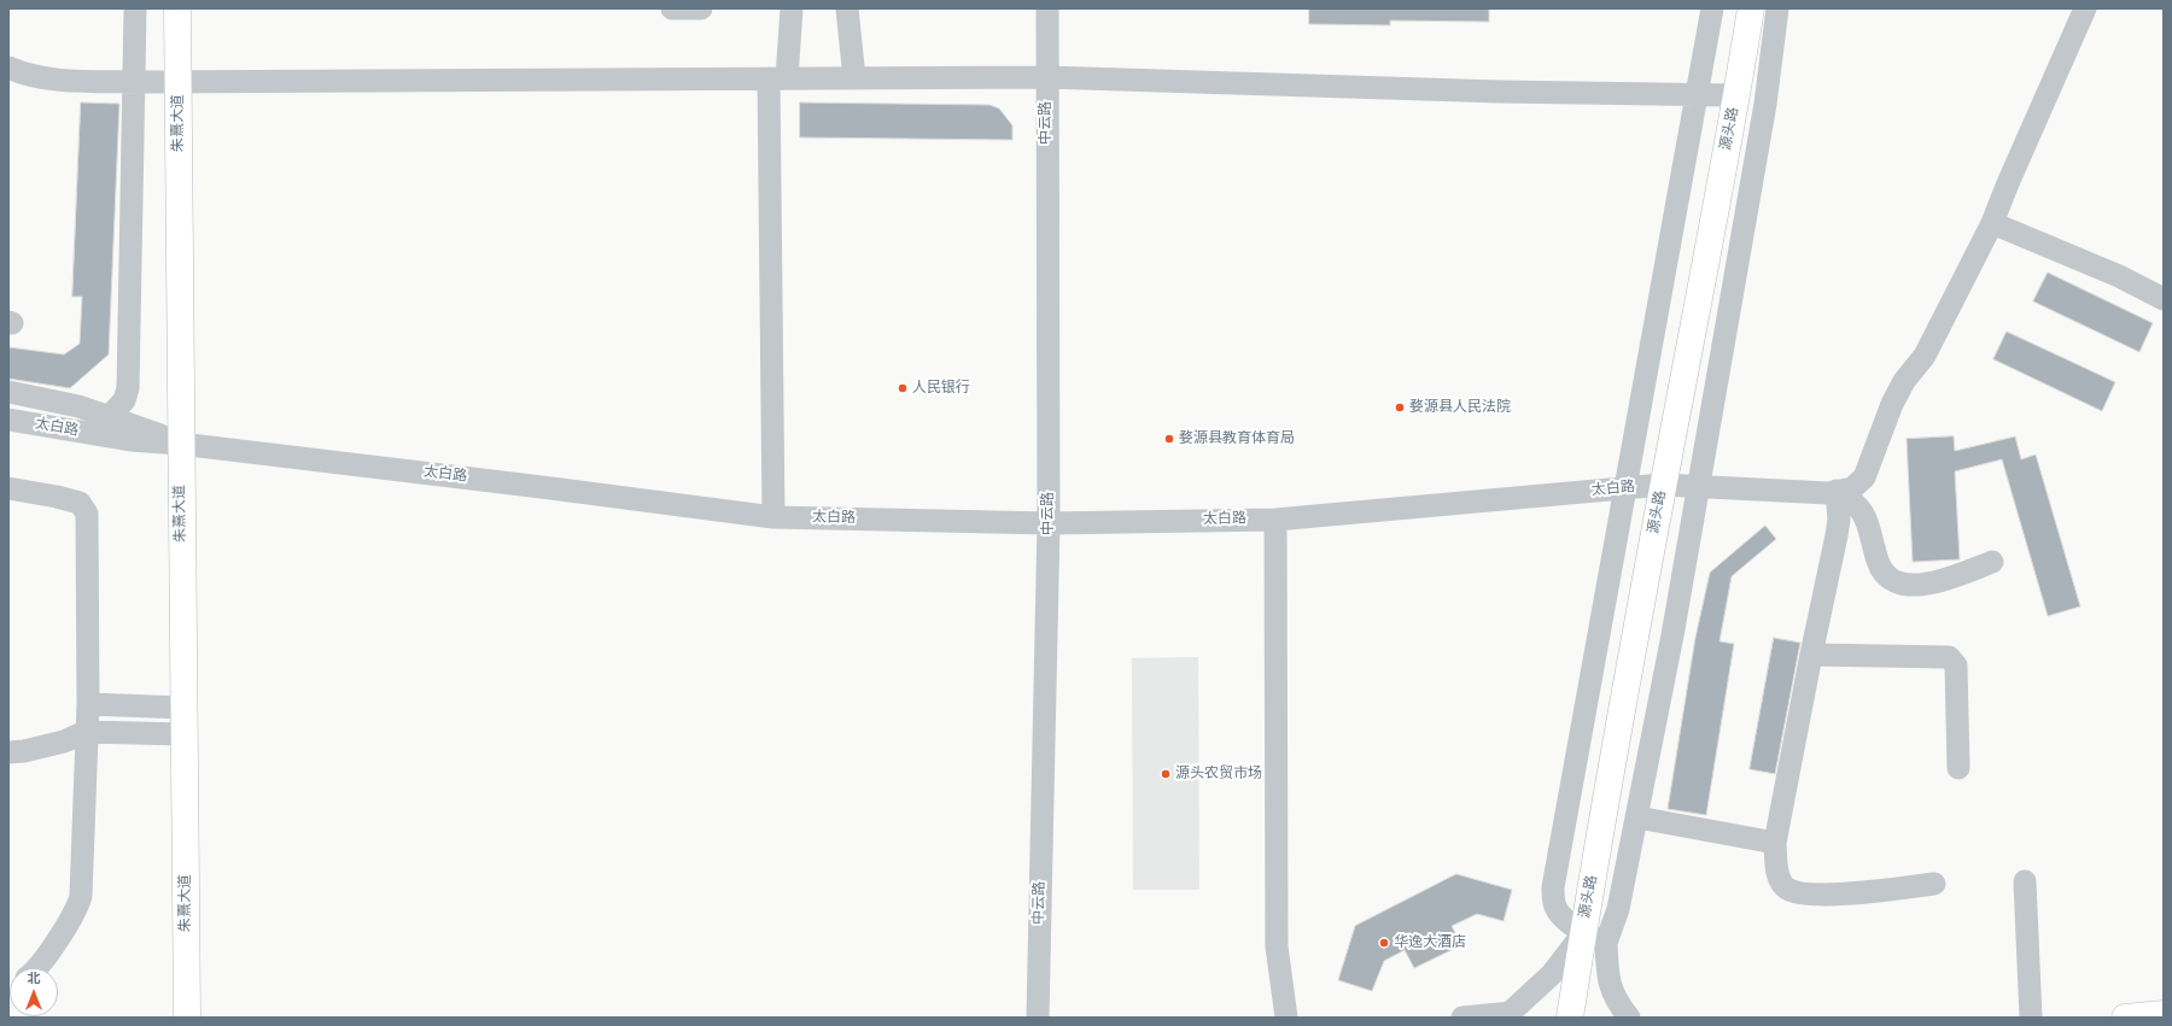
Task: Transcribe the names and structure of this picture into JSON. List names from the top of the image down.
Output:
{
  "streets": {
    "main road": ["朱熹大道", "源头路"],
    "street": ["中云路", "太白路"]
  },
  "crossings": [
    ["朱熹大道", "太白路"],
    ["中云路", "太白路"],
    ["源头路", "太白路"]
  ],
  "places": [
    "人民银行",
    "婺源县人民法院",
    "婺源县教育体育局",
    "源头农贸市场",
    "华逸大酒店"
  ],
  "north": "top"
}
